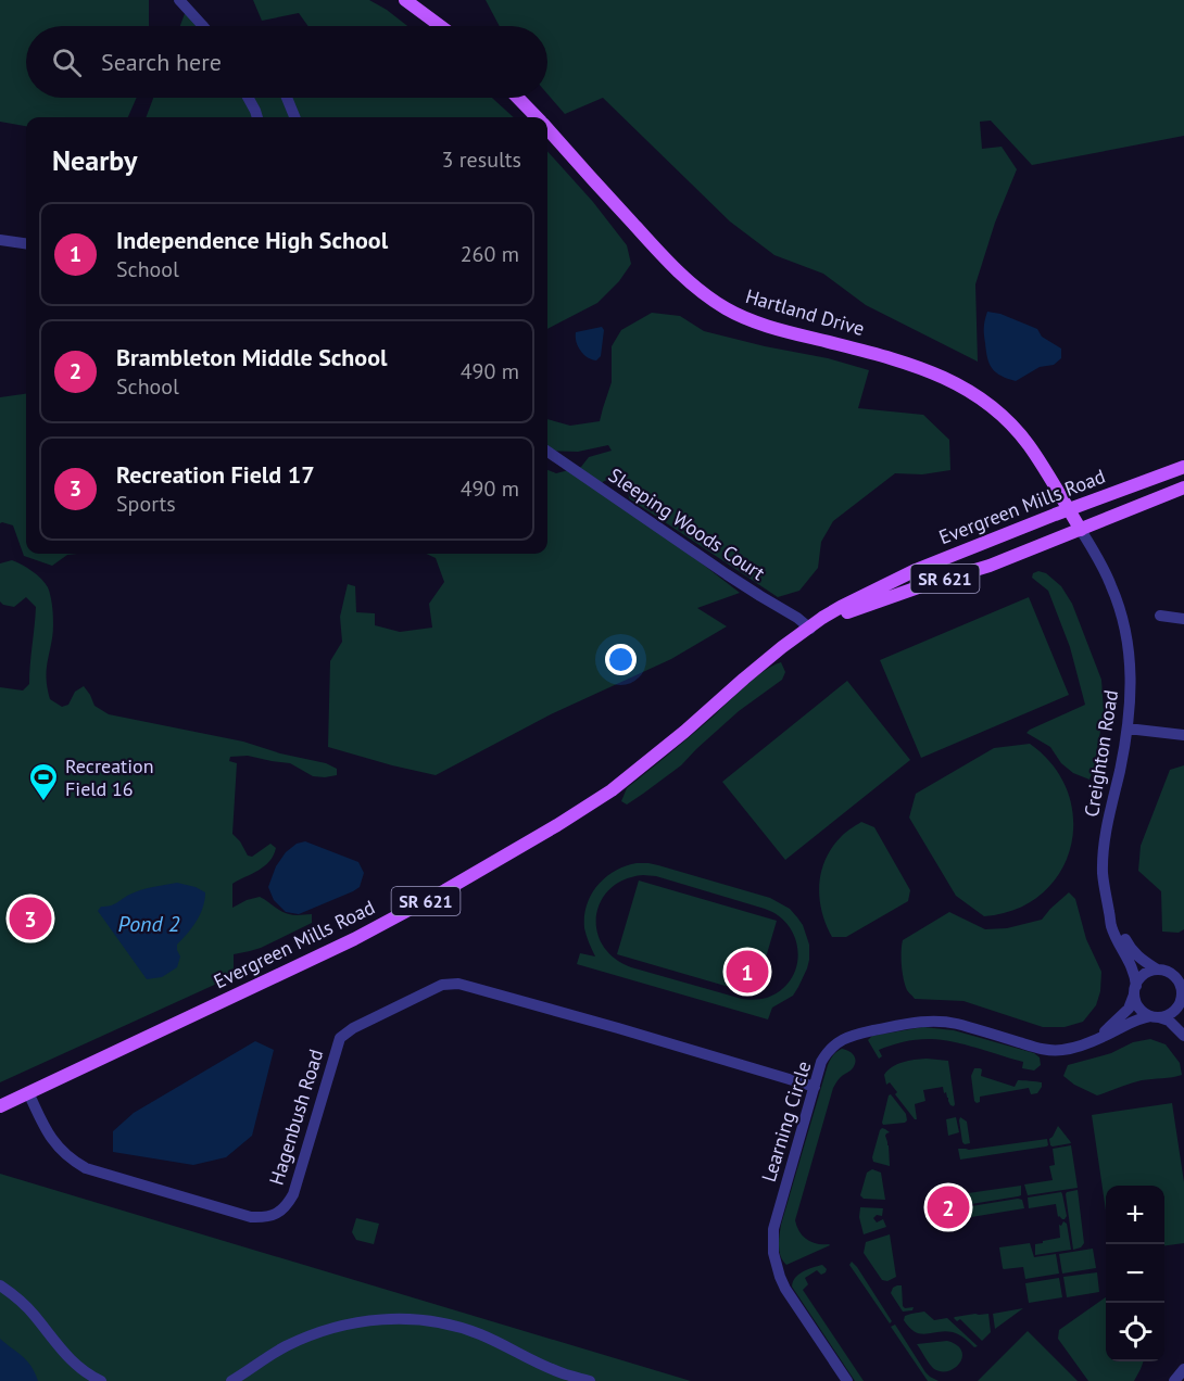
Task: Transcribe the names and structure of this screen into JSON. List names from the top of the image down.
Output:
{
  "streets": {
    "main road": ["Hartland Drive", "Evergreen Mills Road", "SR 621"],
    "street": [
      "Sleeping Woods Court",
      "Creighton Road",
      "Hagenbush Road",
      "Learning Circle"
    ]
  },
  "crossings": [
    ["Hartland Drive", "Evergreen Mills Road"],
    ["Hartland Drive", "Creighton Road"],
    ["Evergreen Mills Road", "Sleeping Woods Court"],
    ["Evergreen Mills Road", "Creighton Road"],
    ["Evergreen Mills Road", "Hagenbush Road"],
    ["Creighton Road", "Learning Circle"],
    ["Hagenbush Road", "Learning Circle"]
  ],
  "water": ["Pond 2"],
  "places": {
    "sports": ["Recreation Field 16"]
  },
  "page": {
    "search": "Search here",
    "heading": ["Nearby", "3 results"],
    "list": [
      {
        "mark": "1",
        "name": "Independence High School",
        "note": "School",
        "value": "260 m"
      },
      {
        "mark": "2",
        "name": "Brambleton Middle School",
        "note": "School",
        "value": "490 m"
      },
      {
        "mark": "3",
        "name": "Recreation Field 17",
        "note": "Sports",
        "value": "490 m"
      }
    ],
    "pins": ["3", "1", "2"],
    "map_buttons": ["+", "−"]
  }
}
